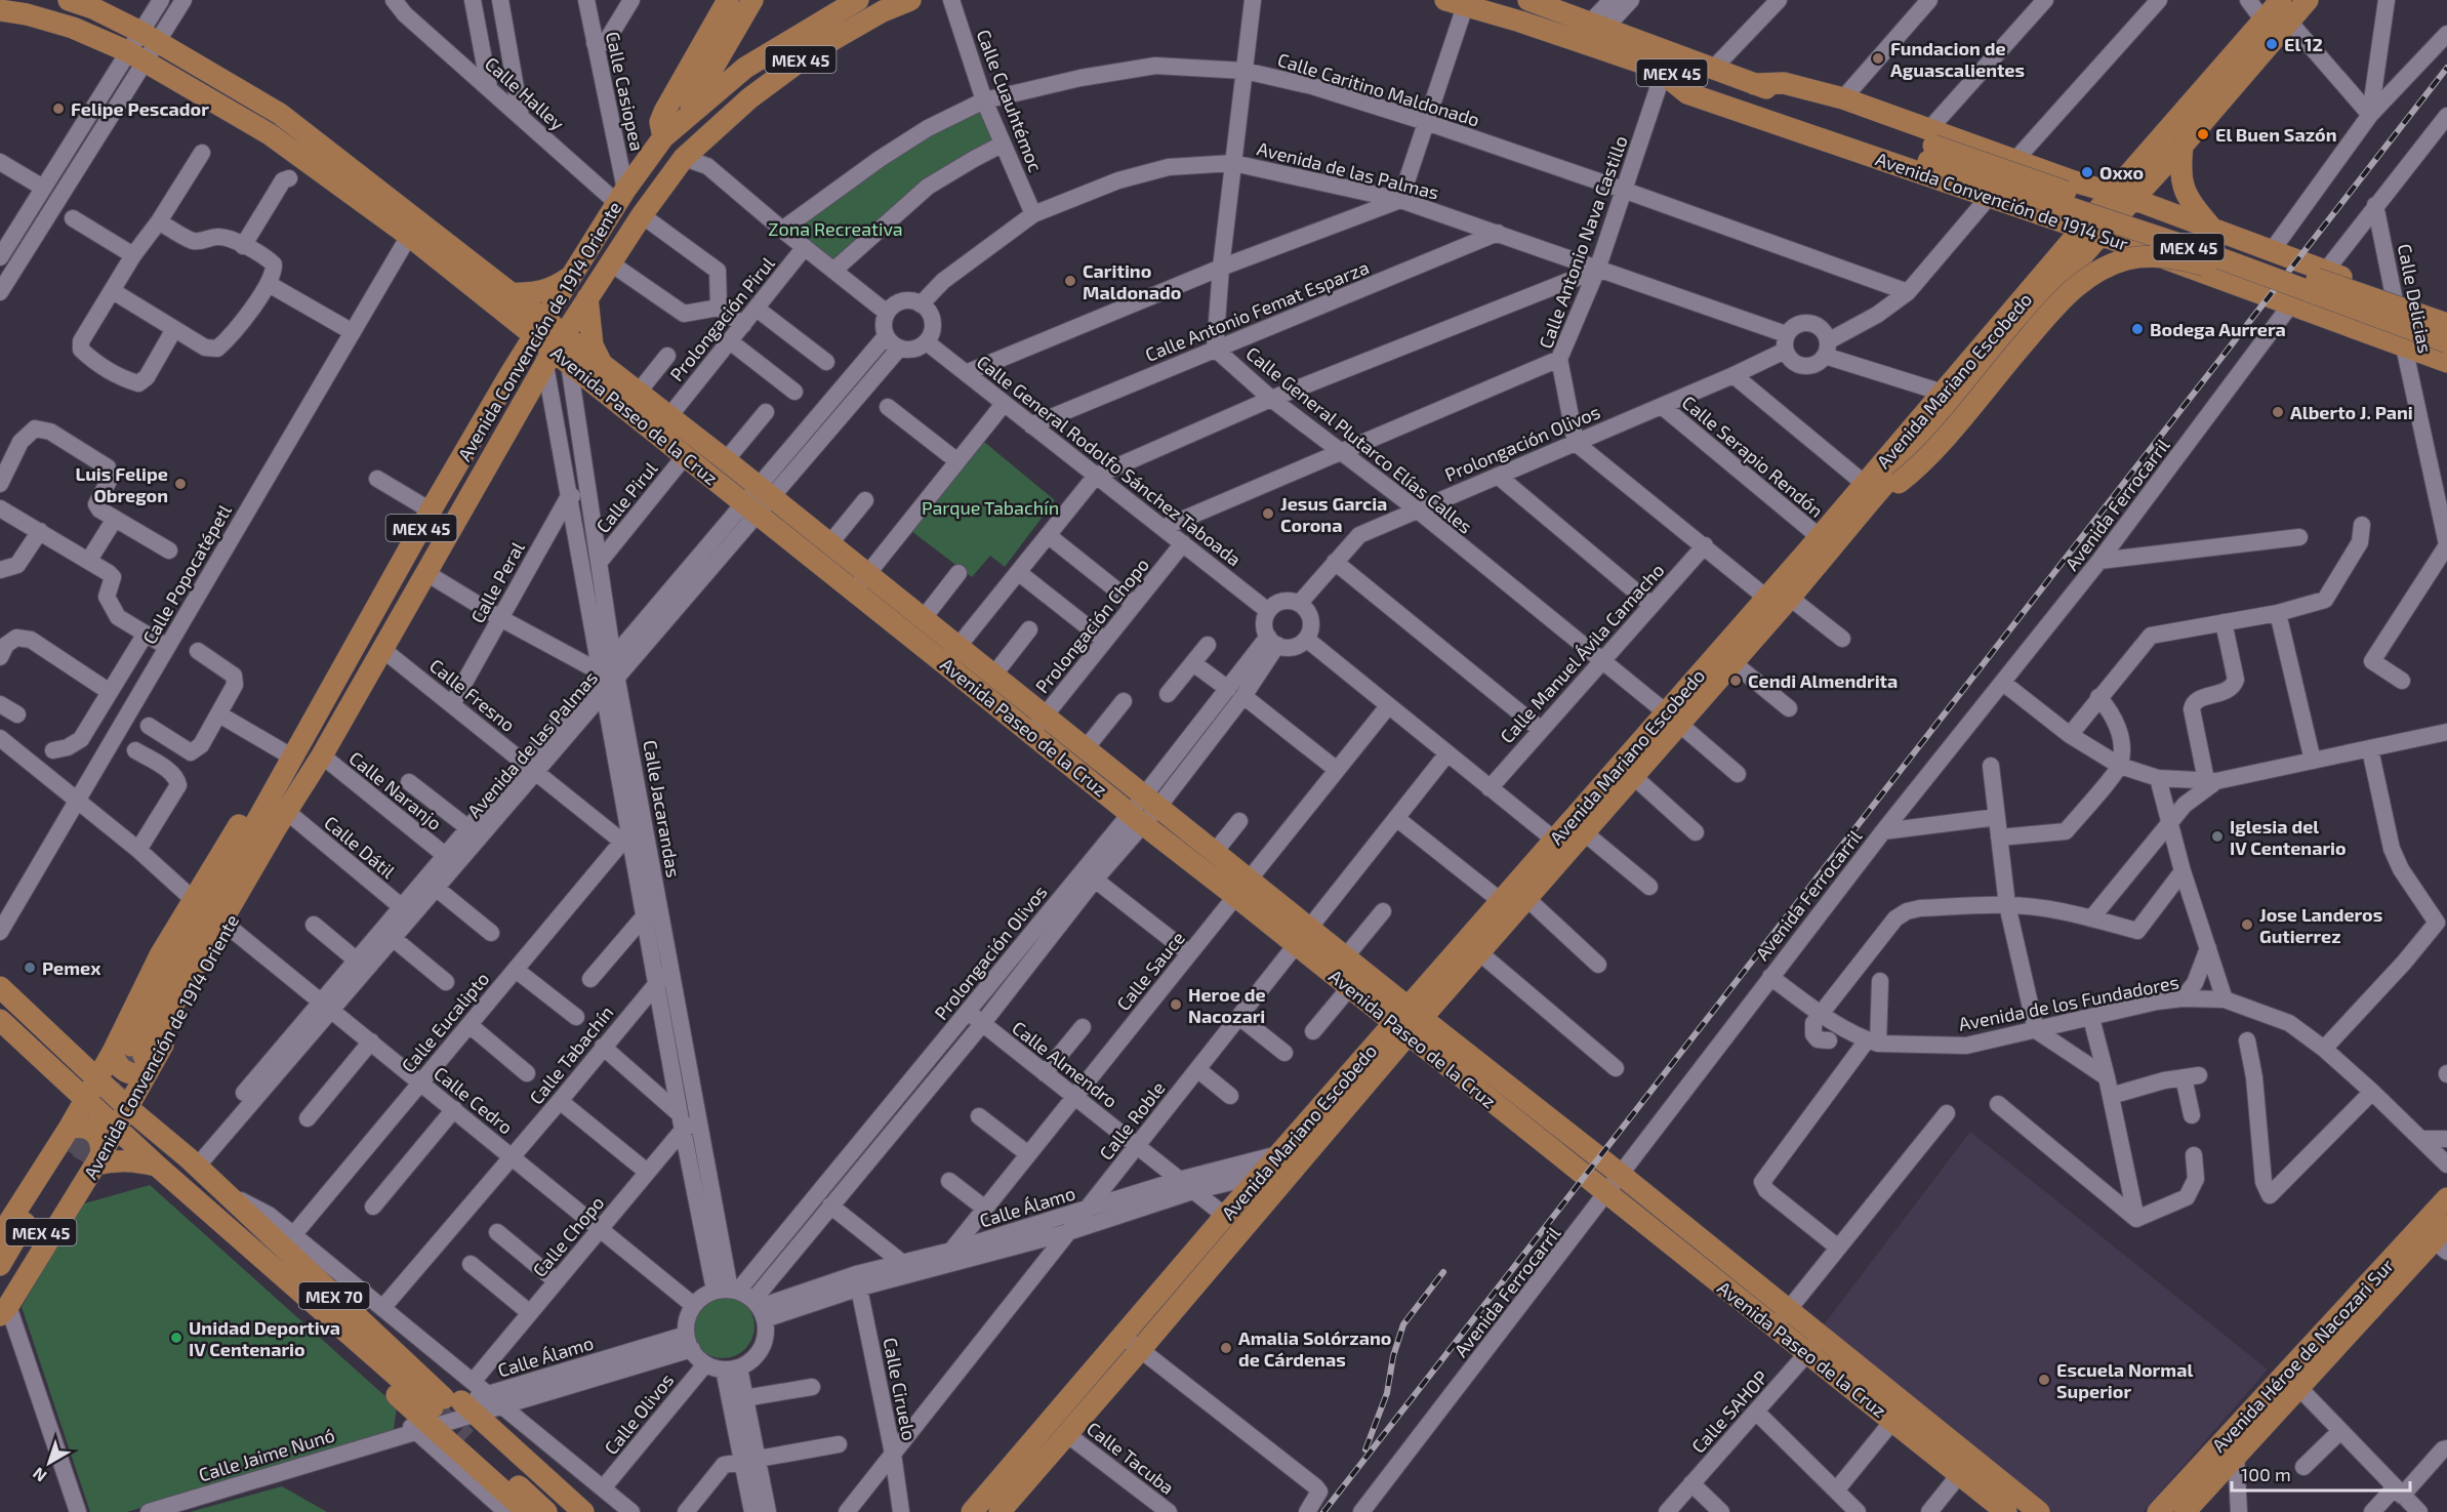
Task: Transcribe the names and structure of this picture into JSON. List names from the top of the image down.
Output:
{
  "streets": {
    "main road": [
      "MEX 45",
      "Avenida Convención de 1914 Sur",
      "Avenida Convención de 1914 Oriente",
      "Avenida Mariano Escobedo",
      "Avenida Paseo de la Cruz",
      "MEX 70",
      "Avenida Héroe de Nacozari Sur"
    ],
    "street": [
      "Calle Caritino Maldonado",
      "Calle Casiopea",
      "Calle Halley",
      "Calle Cuauhtémoc",
      "Avenida de las Palmas",
      "Calle Antonio Nava Castillo",
      "Calle Delicias",
      "Calle Antonio Femat Esparza",
      "Prolongación Pirul",
      "Calle General Plutarco Elías Calles",
      "Prolongación Olivos",
      "Calle Serapio Rendón",
      "Calle General Rodolfo Sánchez Taboada",
      "Calle Pirul",
      "Avenida Ferrocarril",
      "Calle Popocatépetl",
      "Calle Peral",
      "Prolongación Chopo",
      "Calle Manuel Ávila Camacho",
      "Calle Fresno",
      "Calle Naranjo",
      "Calle Jacarandas",
      "Calle Dátil",
      "Calle Sauce",
      "Avenida de los Fundadores",
      "Calle Eucalipto",
      "Calle Tabachín",
      "Calle Almendro",
      "Calle Cedro",
      "Calle Roble",
      "Calle Álamo",
      "Calle Chopo",
      "Calle Ciruelo",
      "Calle SAHOP",
      "Calle Olivos",
      "Calle Jaime Nunó",
      "Calle Tacuba"
    ]
  },
  "crossings": [
    ["MEX 45", "Avenida Convención de 1914 Sur"],
    ["Calle Caritino Maldonado", "Calle Cuauhtémoc"],
    ["Calle Caritino Maldonado", "Calle Antonio Nava Castillo"],
    ["Calle Casiopea", "Calle Halley"],
    ["Calle Casiopea", "Avenida Convención de 1914 Oriente"],
    ["Calle Halley", "Avenida Convención de 1914 Oriente"],
    ["Calle Cuauhtémoc", "Avenida de las Palmas"],
    ["Avenida de las Palmas", "Calle Antonio Nava Castillo"],
    ["Avenida de las Palmas", "Calle Antonio Femat Esparza"],
    ["Avenida de las Palmas", "Avenida Paseo de la Cruz"],
    ["Avenida de las Palmas", "Prolongación Olivos"],
    ["Avenida de las Palmas", "Calle General Rodolfo Sánchez Taboada"],
    ["Avenida de las Palmas", "Calle Fresno"],
    ["Avenida de las Palmas", "Calle Naranjo"],
    ["Avenida de las Palmas", "Calle Jacarandas"],
    ["Avenida de las Palmas", "Calle Dátil"],
    ["Avenida de las Palmas", "Calle Cedro"],
    ["Avenida de las Palmas", "MEX 70"],
    ["Avenida Convención de 1914 Sur", "Calle Antonio Nava Castillo"],
    ["Avenida Convención de 1914 Sur", "Calle Delicias"],
    ["Avenida Convención de 1914 Sur", "Avenida Mariano Escobedo"],
    ["Avenida Convención de 1914 Sur", "Avenida Ferrocarril"],
    ["Calle Antonio Nava Castillo", "Prolongación Olivos"],
    ["Calle Antonio Femat Esparza", "Calle General Plutarco Elías Calles"],
    ["Calle Antonio Femat Esparza", "Calle General Rodolfo Sánchez Taboada"],
    ["Prolongación Pirul", "Avenida Paseo de la Cruz"],
    ["Avenida Convención de 1914 Oriente", "Avenida Paseo de la Cruz"],
    ["Avenida Convención de 1914 Oriente", "Calle Fresno"],
    ["Avenida Convención de 1914 Oriente", "Calle Naranjo"],
    ["Avenida Convención de 1914 Oriente", "Calle Jacarandas"],
    ["Avenida Convención de 1914 Oriente", "Calle Dátil"],
    ["Avenida Convención de 1914 Oriente", "Calle Cedro"],
    ["Avenida Convención de 1914 Oriente", "MEX 70"],
    ["Avenida Mariano Escobedo", "Avenida Paseo de la Cruz"],
    ["Avenida Mariano Escobedo", "Calle General Plutarco Elías Calles"],
    ["Avenida Mariano Escobedo", "Calle Serapio Rendón"],
    ["Avenida Mariano Escobedo", "Calle Almendro"],
    ["Avenida Mariano Escobedo", "Calle Álamo"],
    ["Avenida Mariano Escobedo", "Calle Tacuba"],
    ["Avenida Paseo de la Cruz", "Prolongación Olivos"],
    ["Avenida Paseo de la Cruz", "Calle Pirul"],
    ["Avenida Paseo de la Cruz", "Avenida Ferrocarril"],
    ["Avenida Paseo de la Cruz", "Calle Popocatépetl"],
    ["Avenida Paseo de la Cruz", "Prolongación Chopo"],
    ["Avenida Paseo de la Cruz", "Calle Jacarandas"],
    ["Avenida Paseo de la Cruz", "Calle Sauce"],
    ["Avenida Paseo de la Cruz", "Calle Roble"],
    ["Avenida Paseo de la Cruz", "Calle SAHOP"],
    ["Calle General Plutarco Elías Calles", "Prolongación Olivos"],
    ["Calle General Plutarco Elías Calles", "Calle Manuel Ávila Camacho"],
    ["Prolongación Olivos", "Calle Serapio Rendón"],
    ["Prolongación Olivos", "Calle General Rodolfo Sánchez Taboada"],
    ["Prolongación Olivos", "Calle Jacarandas"],
    ["Prolongación Olivos", "Calle Almendro"],
    ["Prolongación Olivos", "Calle Cedro"],
    ["Prolongación Olivos", "Calle Álamo"],
    ["Prolongación Olivos", "Calle Olivos"],
    ["Calle General Rodolfo Sánchez Taboada", "Prolongación Chopo"],
    ["Calle Pirul", "Calle Jacarandas"],
    ["Avenida Ferrocarril", "Avenida de los Fundadores"],
    ["Calle Peral", "Calle Fresno"],
    ["Calle Peral", "Calle Jacarandas"],
    ["Calle Fresno", "Calle Jacarandas"],
    ["Calle Fresno", "Calle Eucalipto"],
    ["Calle Jacarandas", "Calle Eucalipto"],
    ["Calle Jacarandas", "Calle Tabachín"],
    ["Calle Jacarandas", "Calle Cedro"],
    ["Calle Jacarandas", "Calle Álamo"],
    ["Calle Jacarandas", "Calle Chopo"],
    ["Calle Jacarandas", "Calle Olivos"],
    ["Calle Sauce", "Calle Almendro"],
    ["Calle Sauce", "Calle Álamo"],
    ["Calle Eucalipto", "Calle Cedro"],
    ["Calle Tabachín", "Calle Cedro"],
    ["Calle Almendro", "Calle Roble"],
    ["Calle Almendro", "Calle Álamo"],
    ["Calle Cedro", "Calle Álamo"],
    ["Calle Cedro", "Calle Chopo"],
    ["Calle Cedro", "Calle Olivos"],
    ["Calle Roble", "Calle Álamo"],
    ["Calle Roble", "Calle Ciruelo"],
    ["Calle Álamo", "MEX 70"],
    ["Calle Álamo", "Calle Ciruelo"],
    ["Calle Álamo", "Calle Olivos"],
    ["Calle Álamo", "Calle Jaime Nunó"],
    ["MEX 70", "Calle Jaime Nunó"]
  ],
  "parks": ["Zona Recreativa", "Parque Tabachín"],
  "places": [
    "El 12",
    "Fundacion de Aguascalientes",
    "Felipe Pescador",
    "El Buen Sazón",
    "Oxxo",
    "Caritino Maldonado",
    "Bodega Aurrera",
    "Alberto J. Pani",
    "Luis Felipe Obregon",
    "Jesus Garcia Corona",
    "Cendi Almendrita",
    "Iglesia del IV Centenario",
    "Jose Landeros Gutierrez",
    "Pemex",
    "Heroe de Nacozari",
    "Unidad Deportiva IV Centenario",
    "Amalia Solórzano de Cárdenas",
    "Escuela Normal Superior"
  ],
  "scale_bar": "100 m",
  "north": "bottom left"
}
